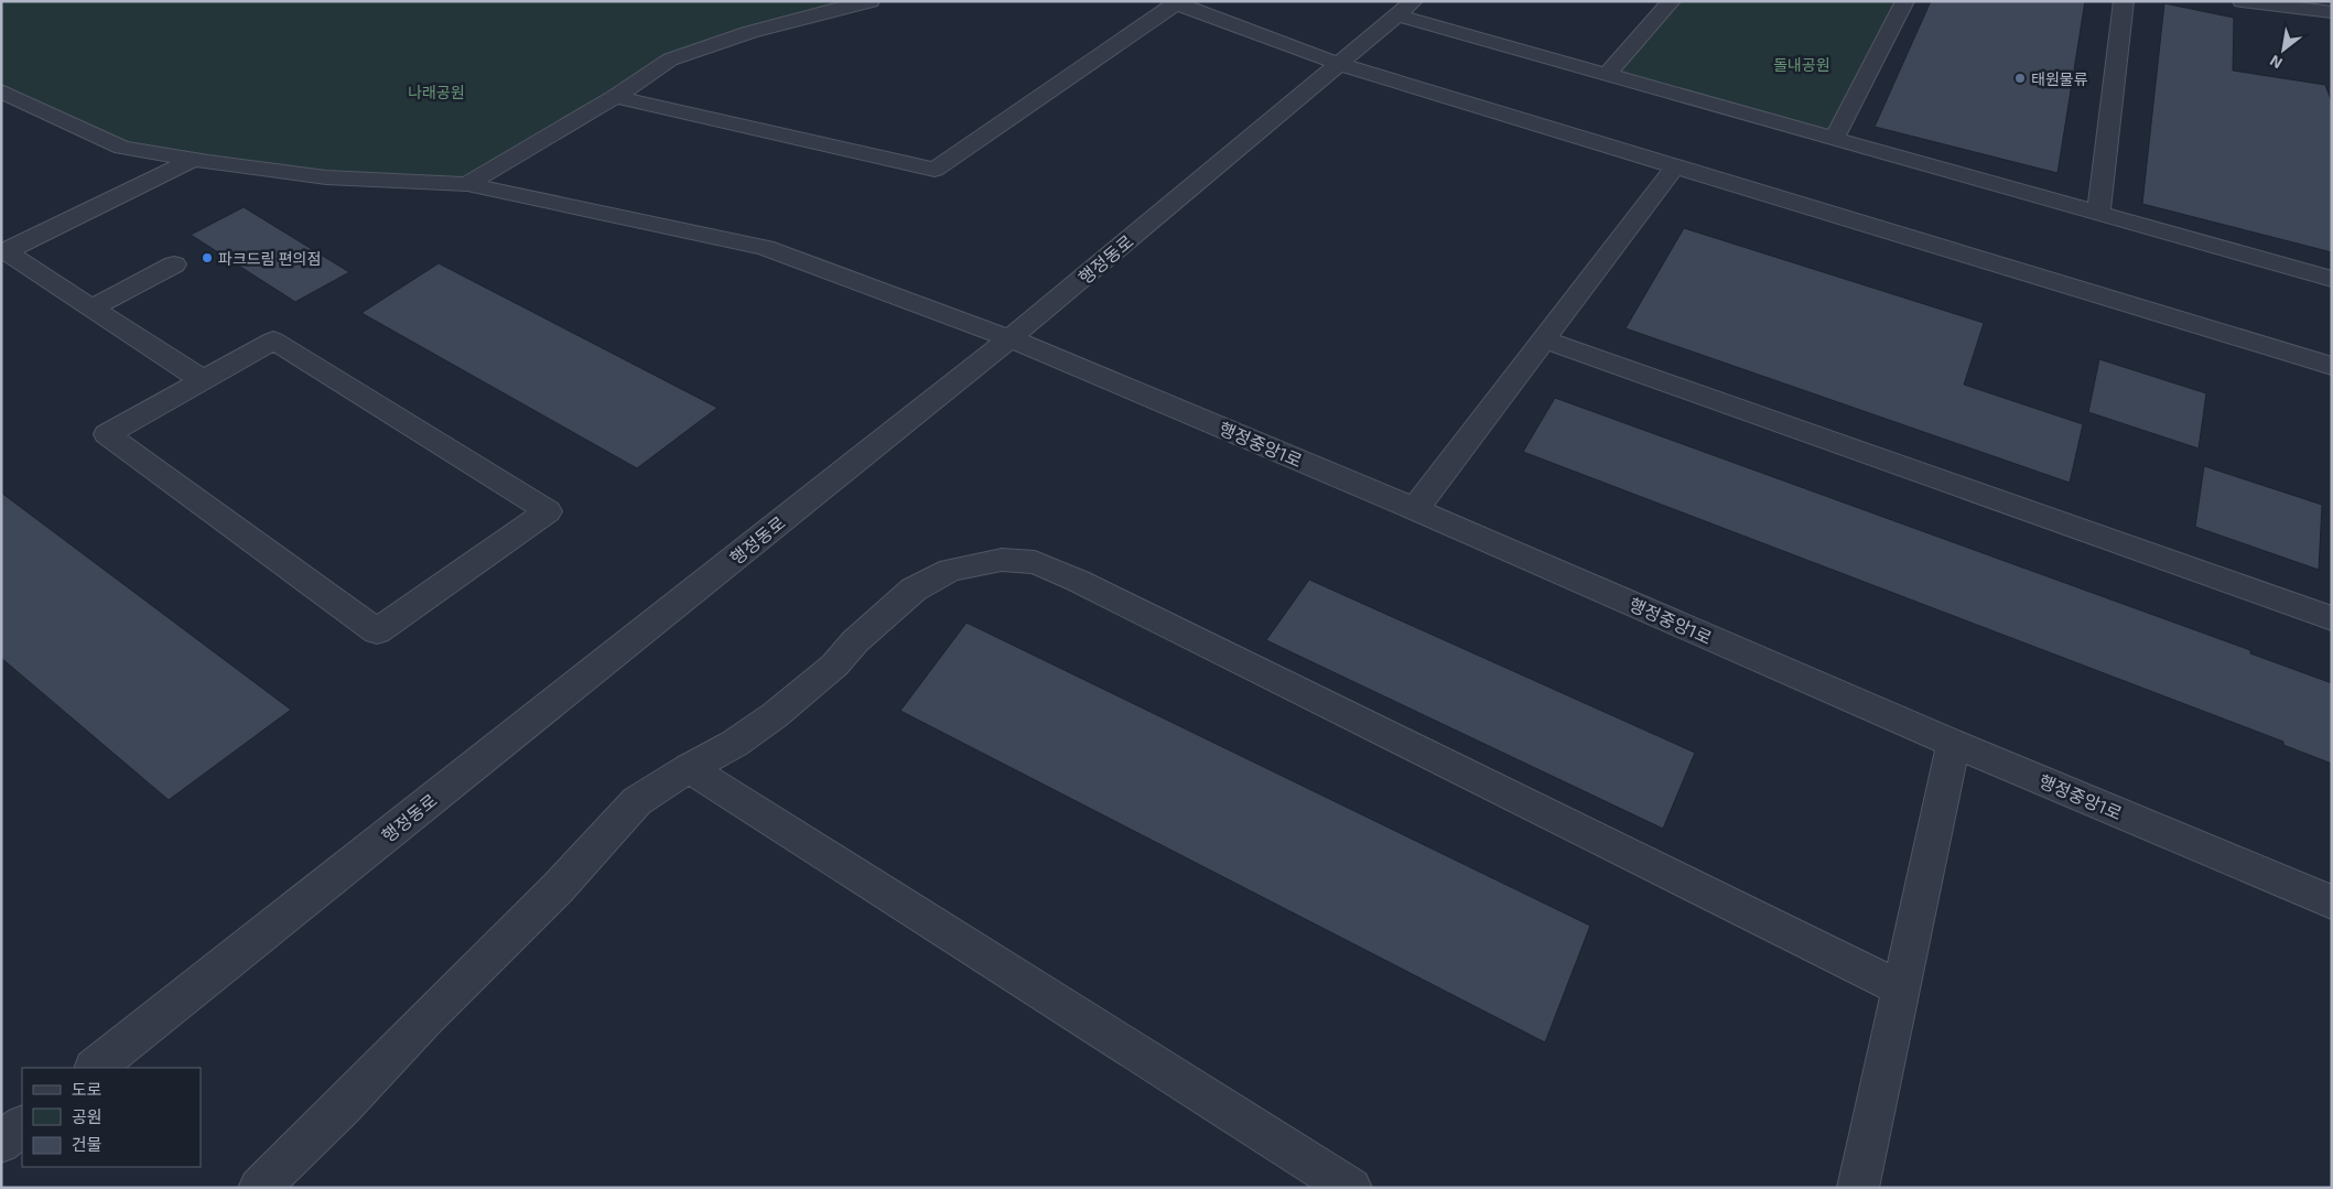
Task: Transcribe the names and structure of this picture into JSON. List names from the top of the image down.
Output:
{
  "streets": {
    "street": ["행정동로", "행정중앙1로"]
  },
  "crossings": [
    ["행정동로", "행정중앙1로"]
  ],
  "parks": ["돌내공원", "나래공원"],
  "places": ["태원물류", "파크드림 편의점"],
  "legend": ["도로", "공원", "건물"],
  "north": "bottom left"
}
